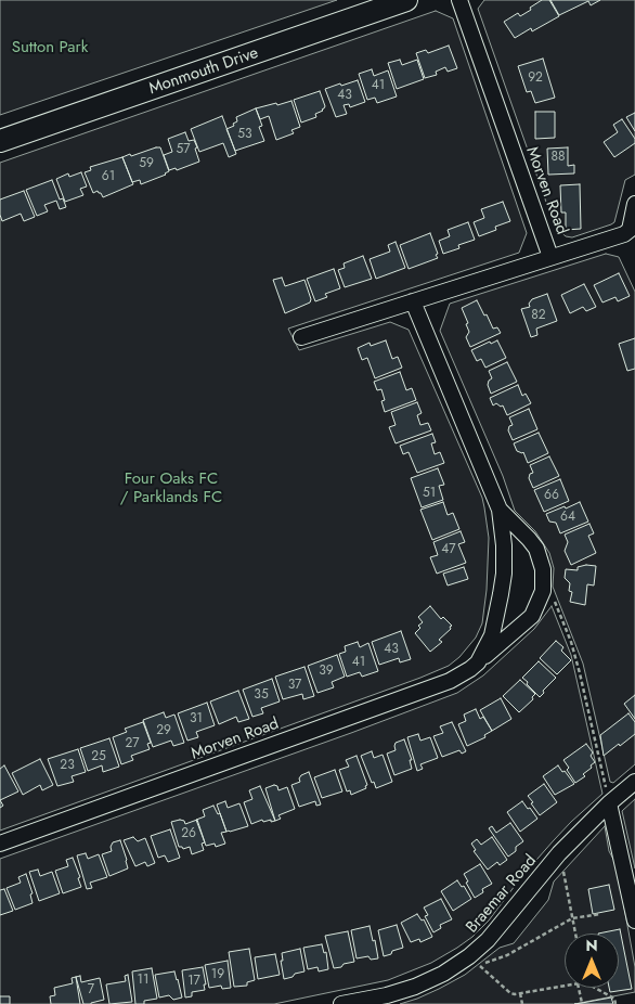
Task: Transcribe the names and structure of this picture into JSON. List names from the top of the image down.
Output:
{
  "streets": {
    "street": ["Monmouth Drive", "Morven Road", "Braemar Road"]
  },
  "parks": ["Sutton Park", "Four Oaks FC / Parklands FC"],
  "house_numbers": [
    "92",
    "41",
    "43",
    "53",
    "57",
    "88",
    "59",
    "61",
    "82",
    "51",
    "66",
    "64",
    "47",
    "43",
    "41",
    "39",
    "37",
    "35",
    "31",
    "29",
    "27",
    "25",
    "23",
    "26",
    "19",
    "11",
    "17",
    "7"
  ],
  "north": "top"
}
